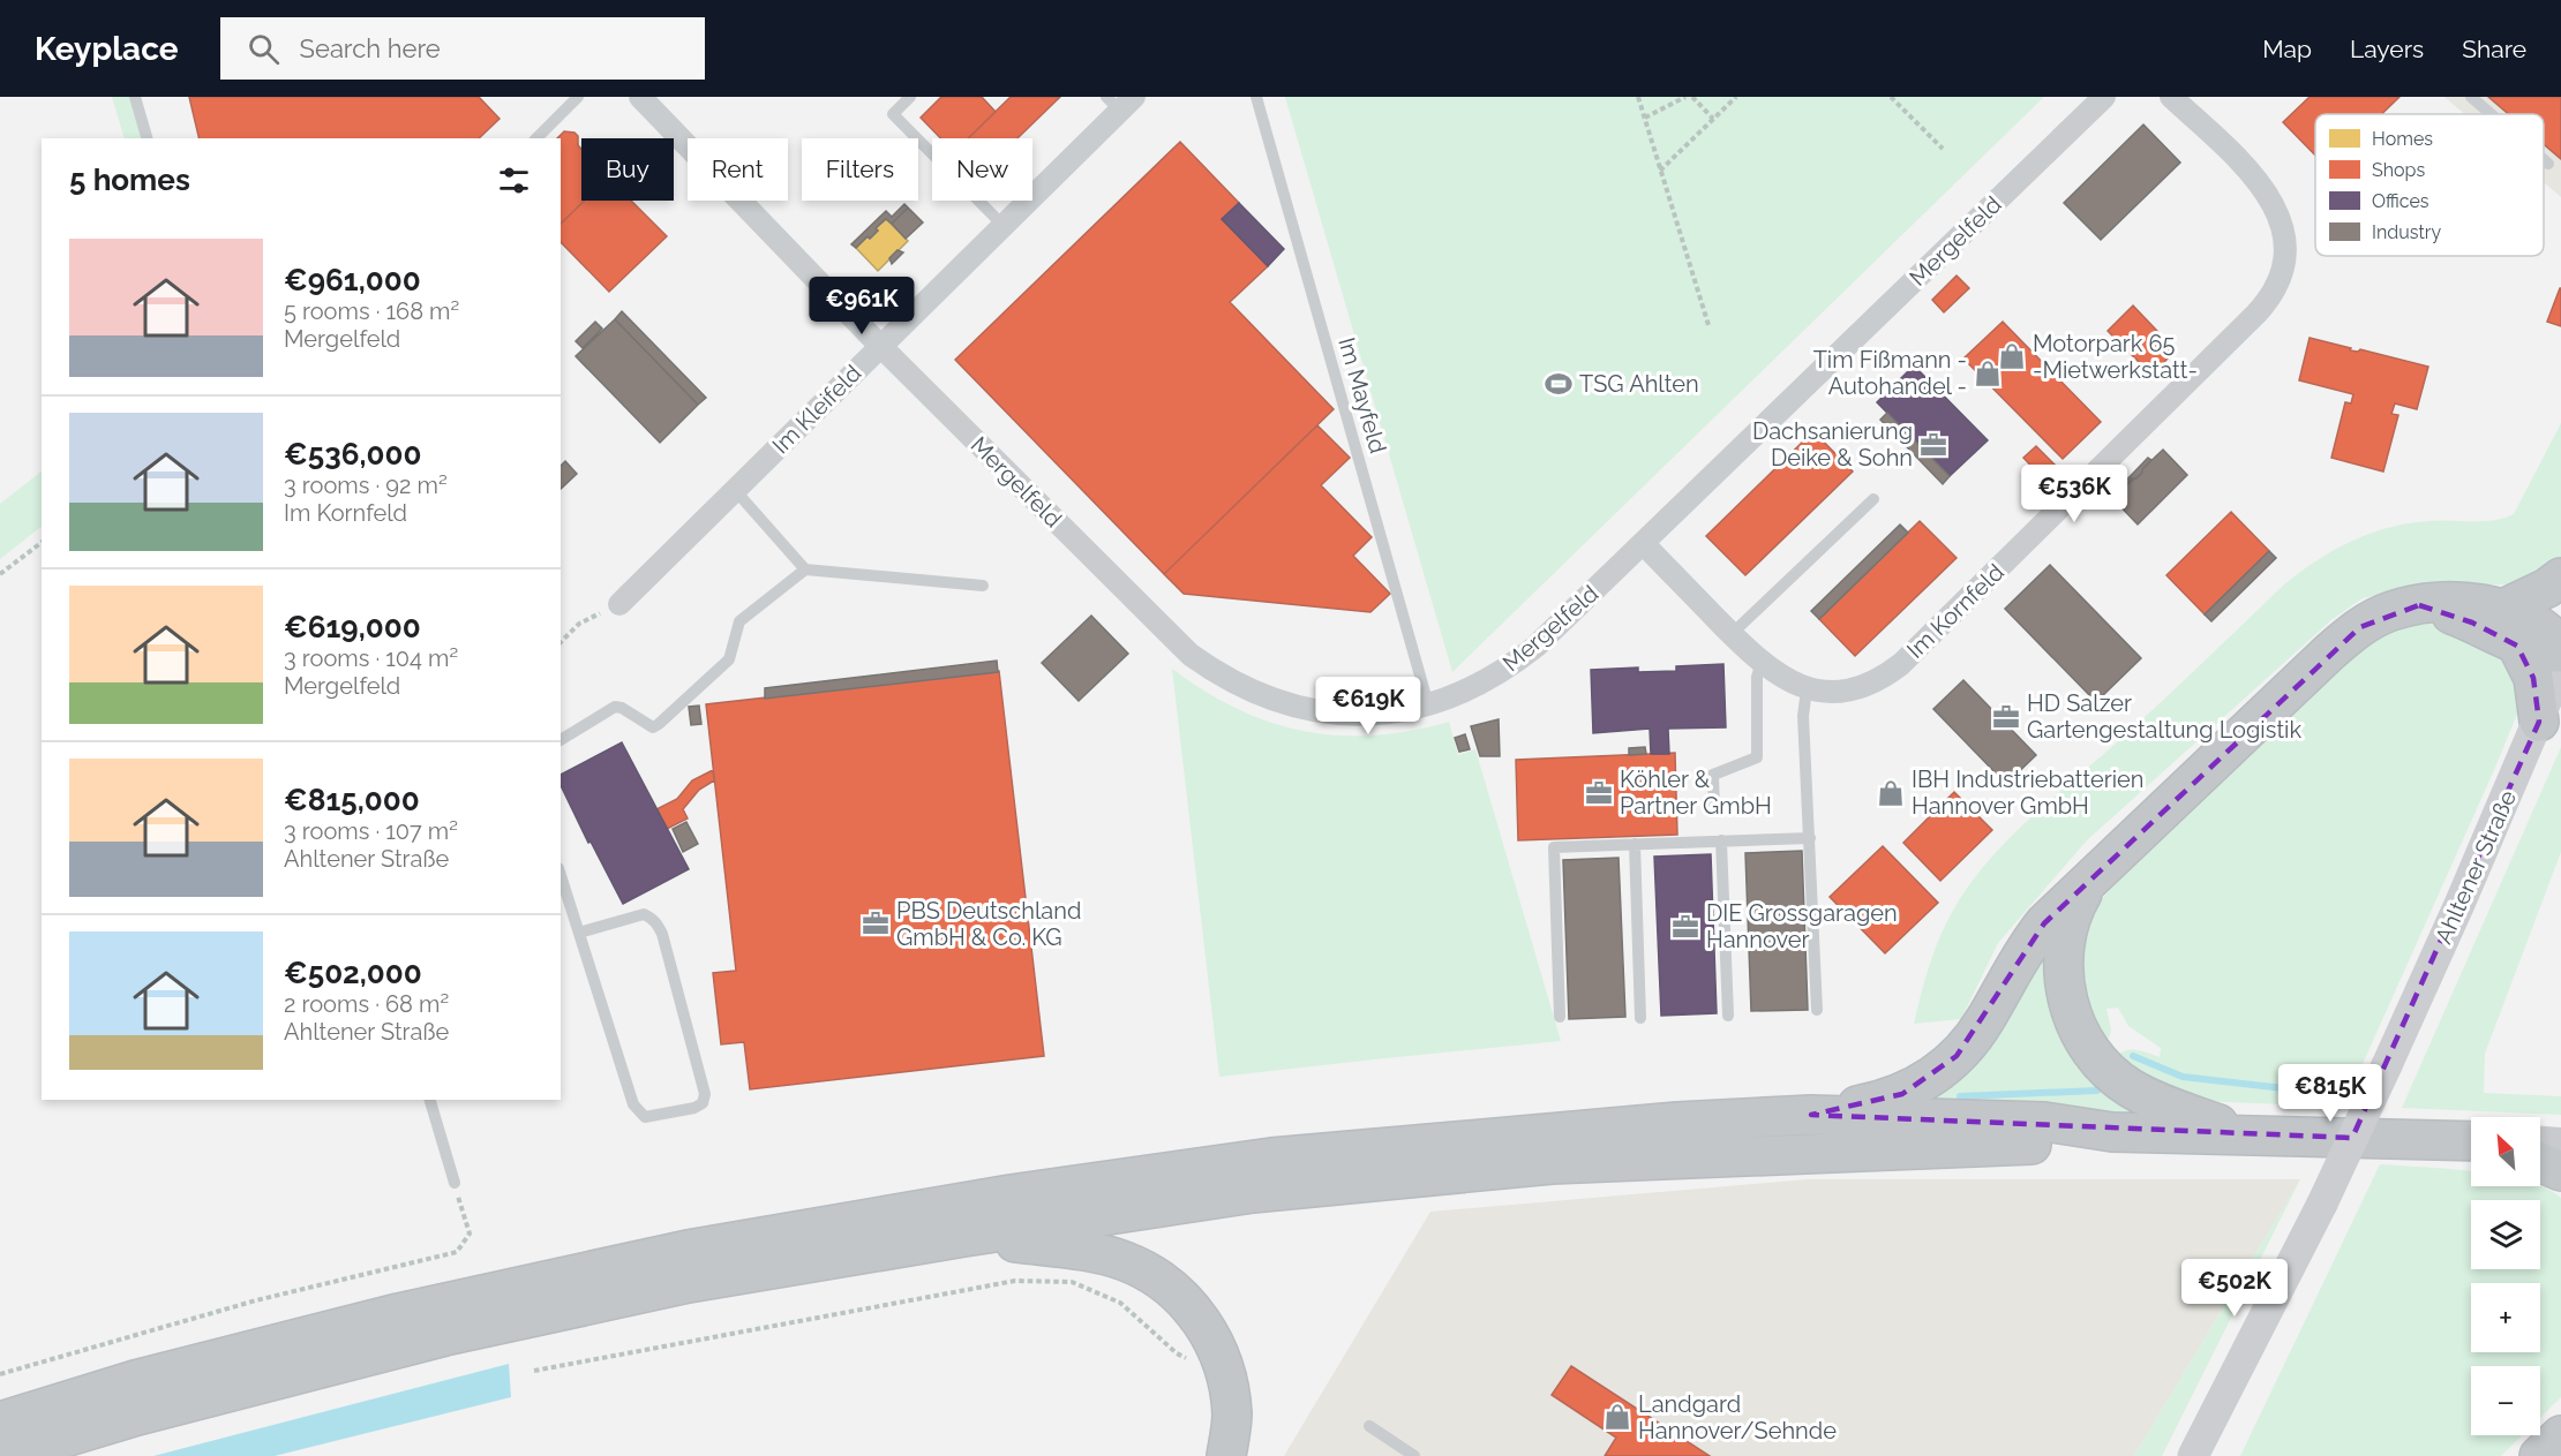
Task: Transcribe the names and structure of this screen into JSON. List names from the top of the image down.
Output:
{
  "streets": {
    "main road": ["Ahltener Straße"],
    "street": ["Mergelfeld", "Im Kleifeld", "Im Kornfeld"],
    "lane": ["Im Mayfeld"]
  },
  "crossings": [
    ["Mergelfeld", "Im Mayfeld"],
    ["Mergelfeld", "Im Kleifeld"],
    ["Mergelfeld", "Im Kornfeld"]
  ],
  "places": {
    "shop": [
      "Motorpark 65 -Mietwerkstatt-",
      "Tim Fißmann - Autohandel -",
      "IBH Industriebatterien Hannover GmbH",
      "Landgard Hannover/Sehnde"
    ],
    "sports": ["TSG Ahlten"],
    "office": [
      "Dachsanierung Deike & Sohn",
      "HD Salzer Gartengestaltung Logistik",
      "Köhler & Partner GmbH",
      "PBS Deutschland GmbH & Co. KG",
      "DIE Grossgaragen Hannover"
    ]
  },
  "legend": [
    "Homes",
    "Shops",
    "Offices",
    "Industry"
  ],
  "north": "top left",
  "page": {
    "header": "Keyplace",
    "search": "Search here",
    "nav": ["Map", "Layers", "Share"],
    "chip": [
      "Buy",
      "Rent",
      "Filters",
      "New"
    ],
    "heading": "5 homes",
    "list": [
      {
        "name": "€961,000",
        "note": "5 rooms · 168 m² · Mergelfeld"
      },
      {
        "name": "€536,000",
        "note": "3 rooms · 92 m² · Im Kornfeld"
      },
      {
        "name": "€619,000",
        "note": "3 rooms · 104 m² · Mergelfeld"
      },
      {
        "name": "€815,000",
        "note": "3 rooms · 107 m² · Ahltener Straße"
      },
      {
        "name": "€502,000",
        "note": "2 rooms · 68 m² · Ahltener Straße"
      }
    ],
    "price": [
      "€961K",
      "€536K",
      "€619K",
      "€815K",
      "€502K"
    ],
    "map_buttons": ["+", "−"]
  }
}
